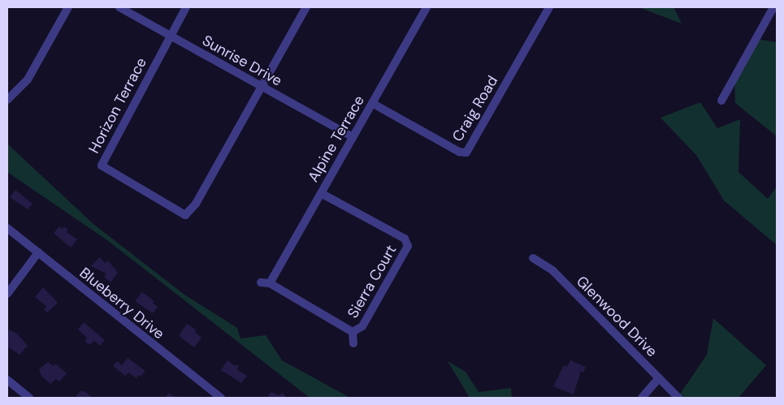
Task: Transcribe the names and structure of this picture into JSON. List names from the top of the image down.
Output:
{
  "streets": {
    "street": [
      "Sunrise Drive",
      "Horizon Terrace",
      "Craig Road",
      "Alpine Terrace",
      "Sierra Court",
      "Blueberry Drive",
      "Glenwood Drive"
    ]
  },
  "crossings": [
    ["Sunrise Drive", "Horizon Terrace"],
    ["Sunrise Drive", "Alpine Terrace"],
    ["Craig Road", "Alpine Terrace"],
    ["Alpine Terrace", "Sierra Court"]
  ]
}
